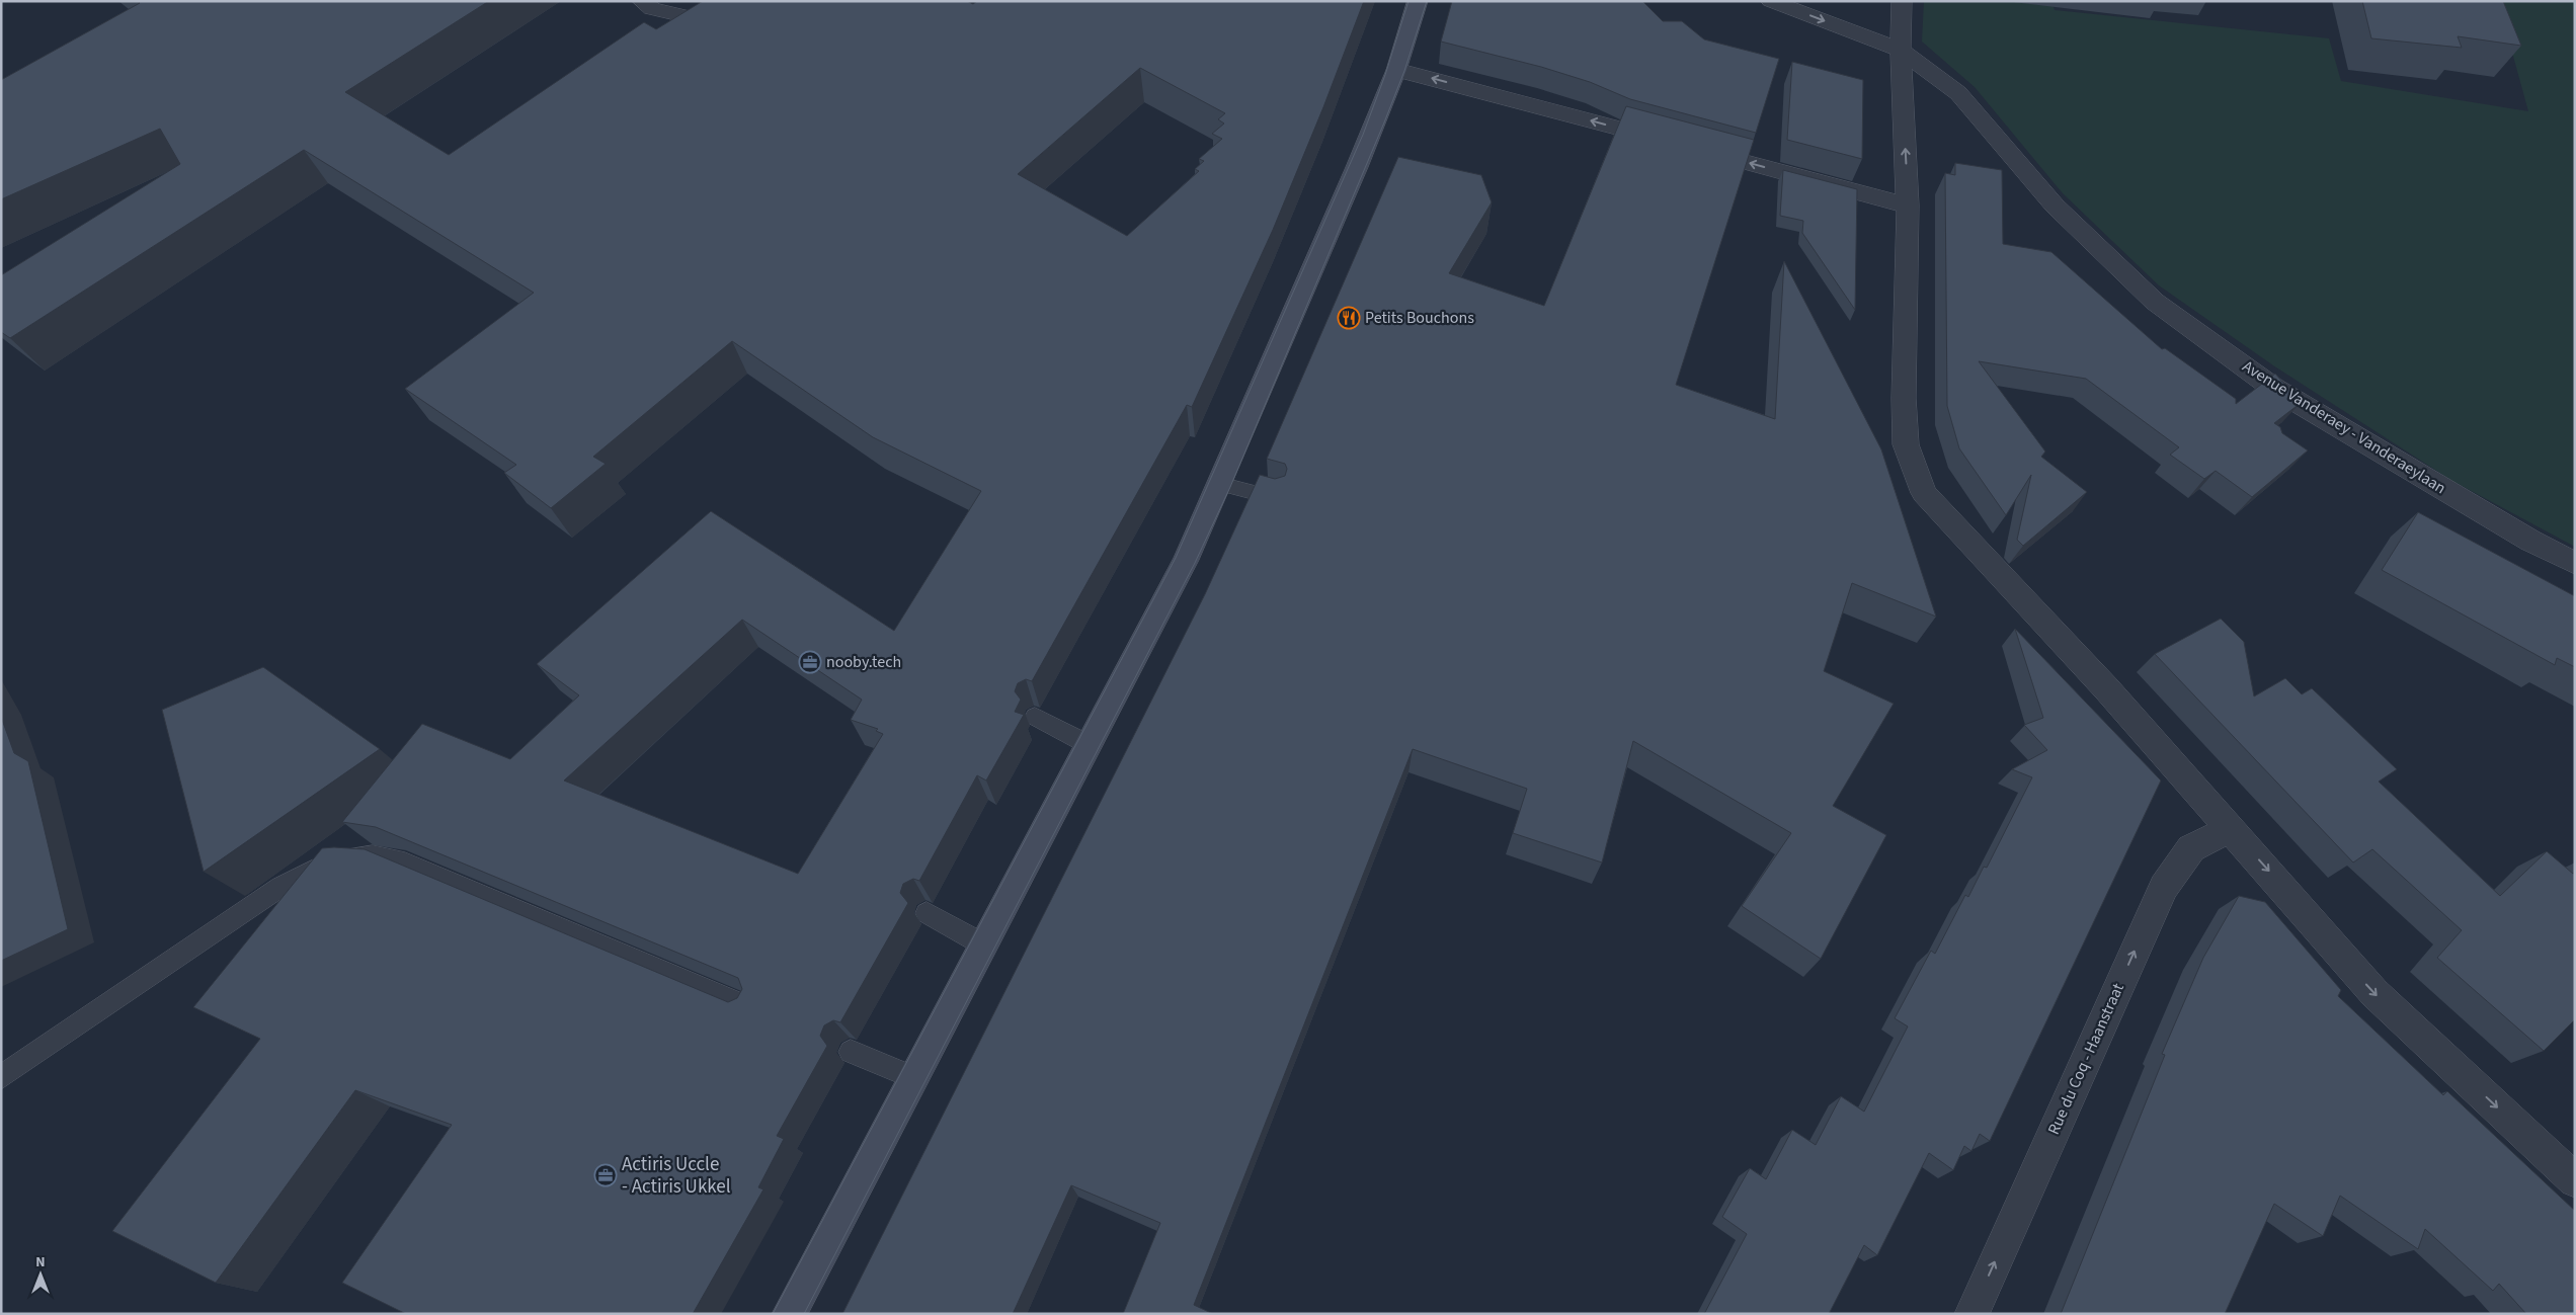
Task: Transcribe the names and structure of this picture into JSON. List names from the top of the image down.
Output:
{
  "streets": {
    "street": ["Avenue Vanderaey - Vanderaeylaan", "Rue du Coq - Haanstraat"]
  },
  "one_way": ["Rue du Coq - Haanstraat"],
  "places": {
    "restaurant": ["Petits Bouchons"],
    "office": ["nooby.tech", "Actiris Uccle - Actiris Ukkel"]
  },
  "north": "top"
}
